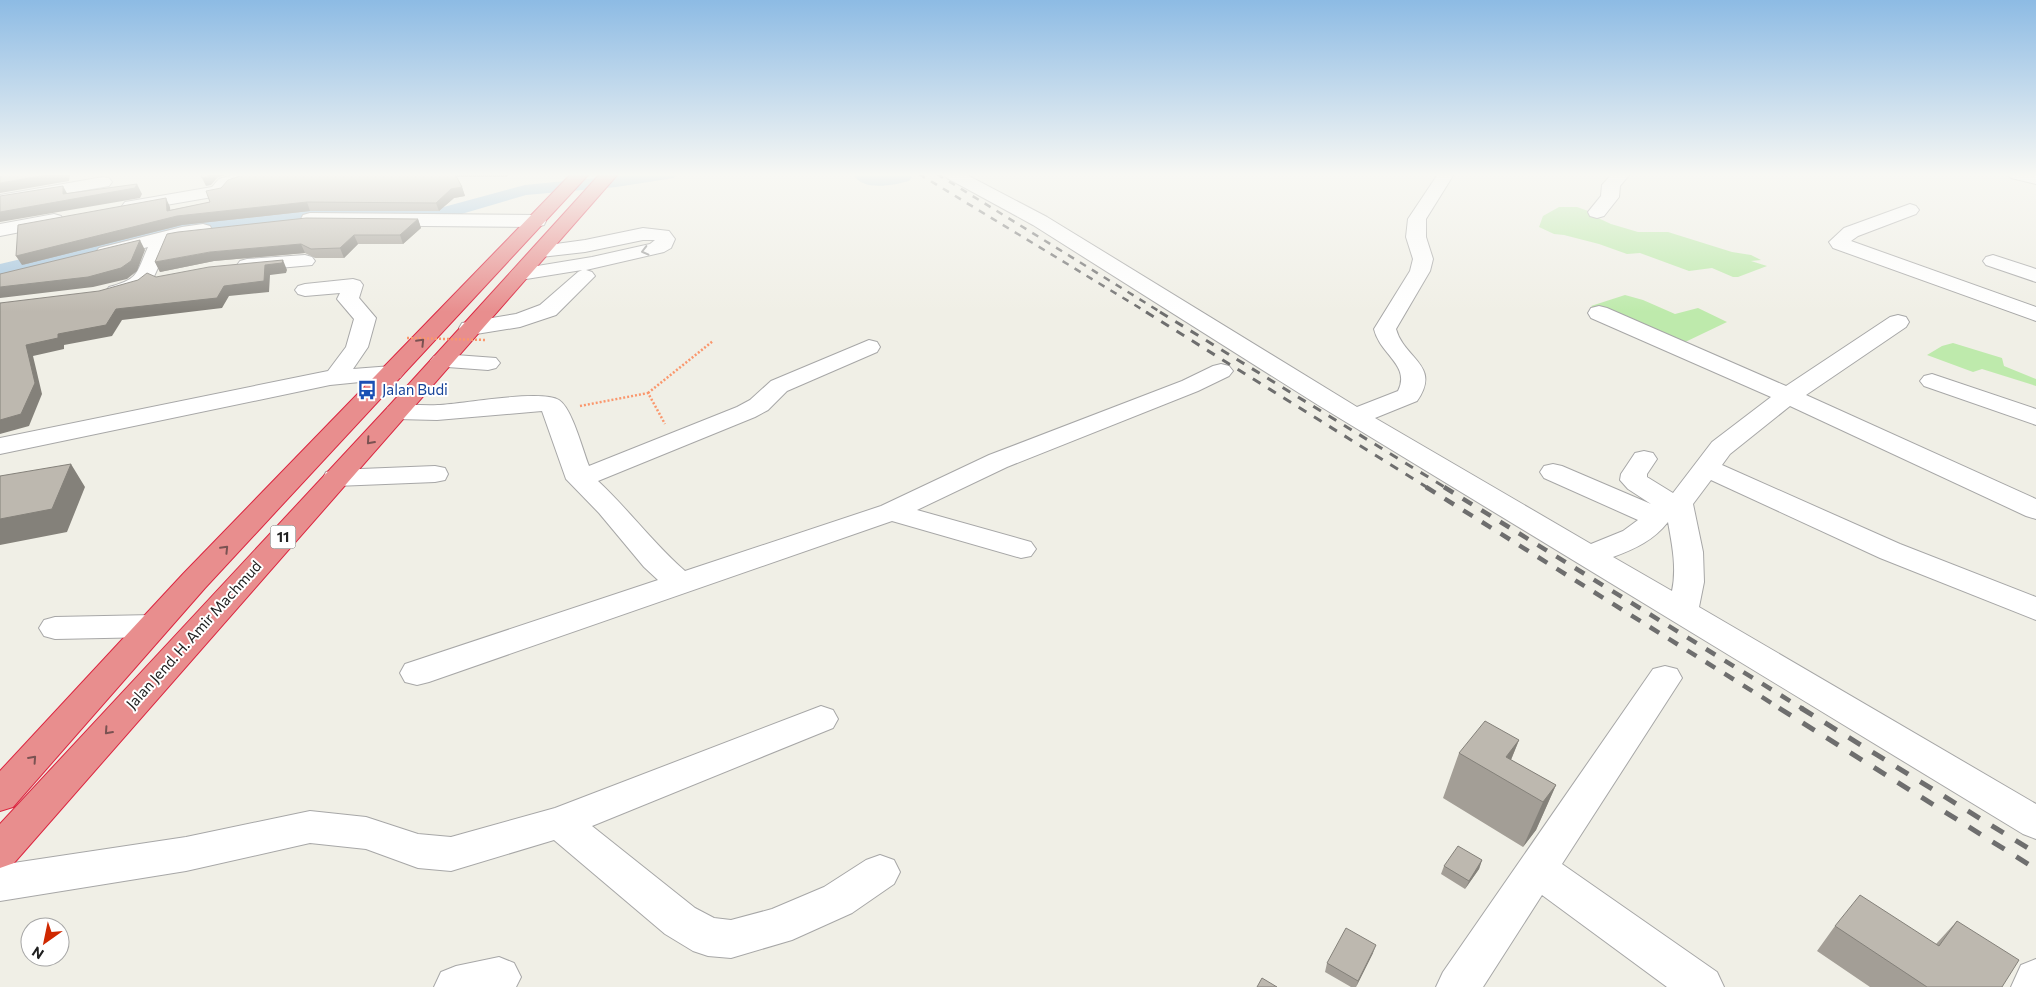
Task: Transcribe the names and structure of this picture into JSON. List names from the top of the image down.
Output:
{
  "streets": {
    "highway": ["11", "Jalan Jend. H. Amir Machmud"]
  },
  "places": {
    "bus stop": ["Jalan Budi"]
  },
  "north": "bottom left"
}
